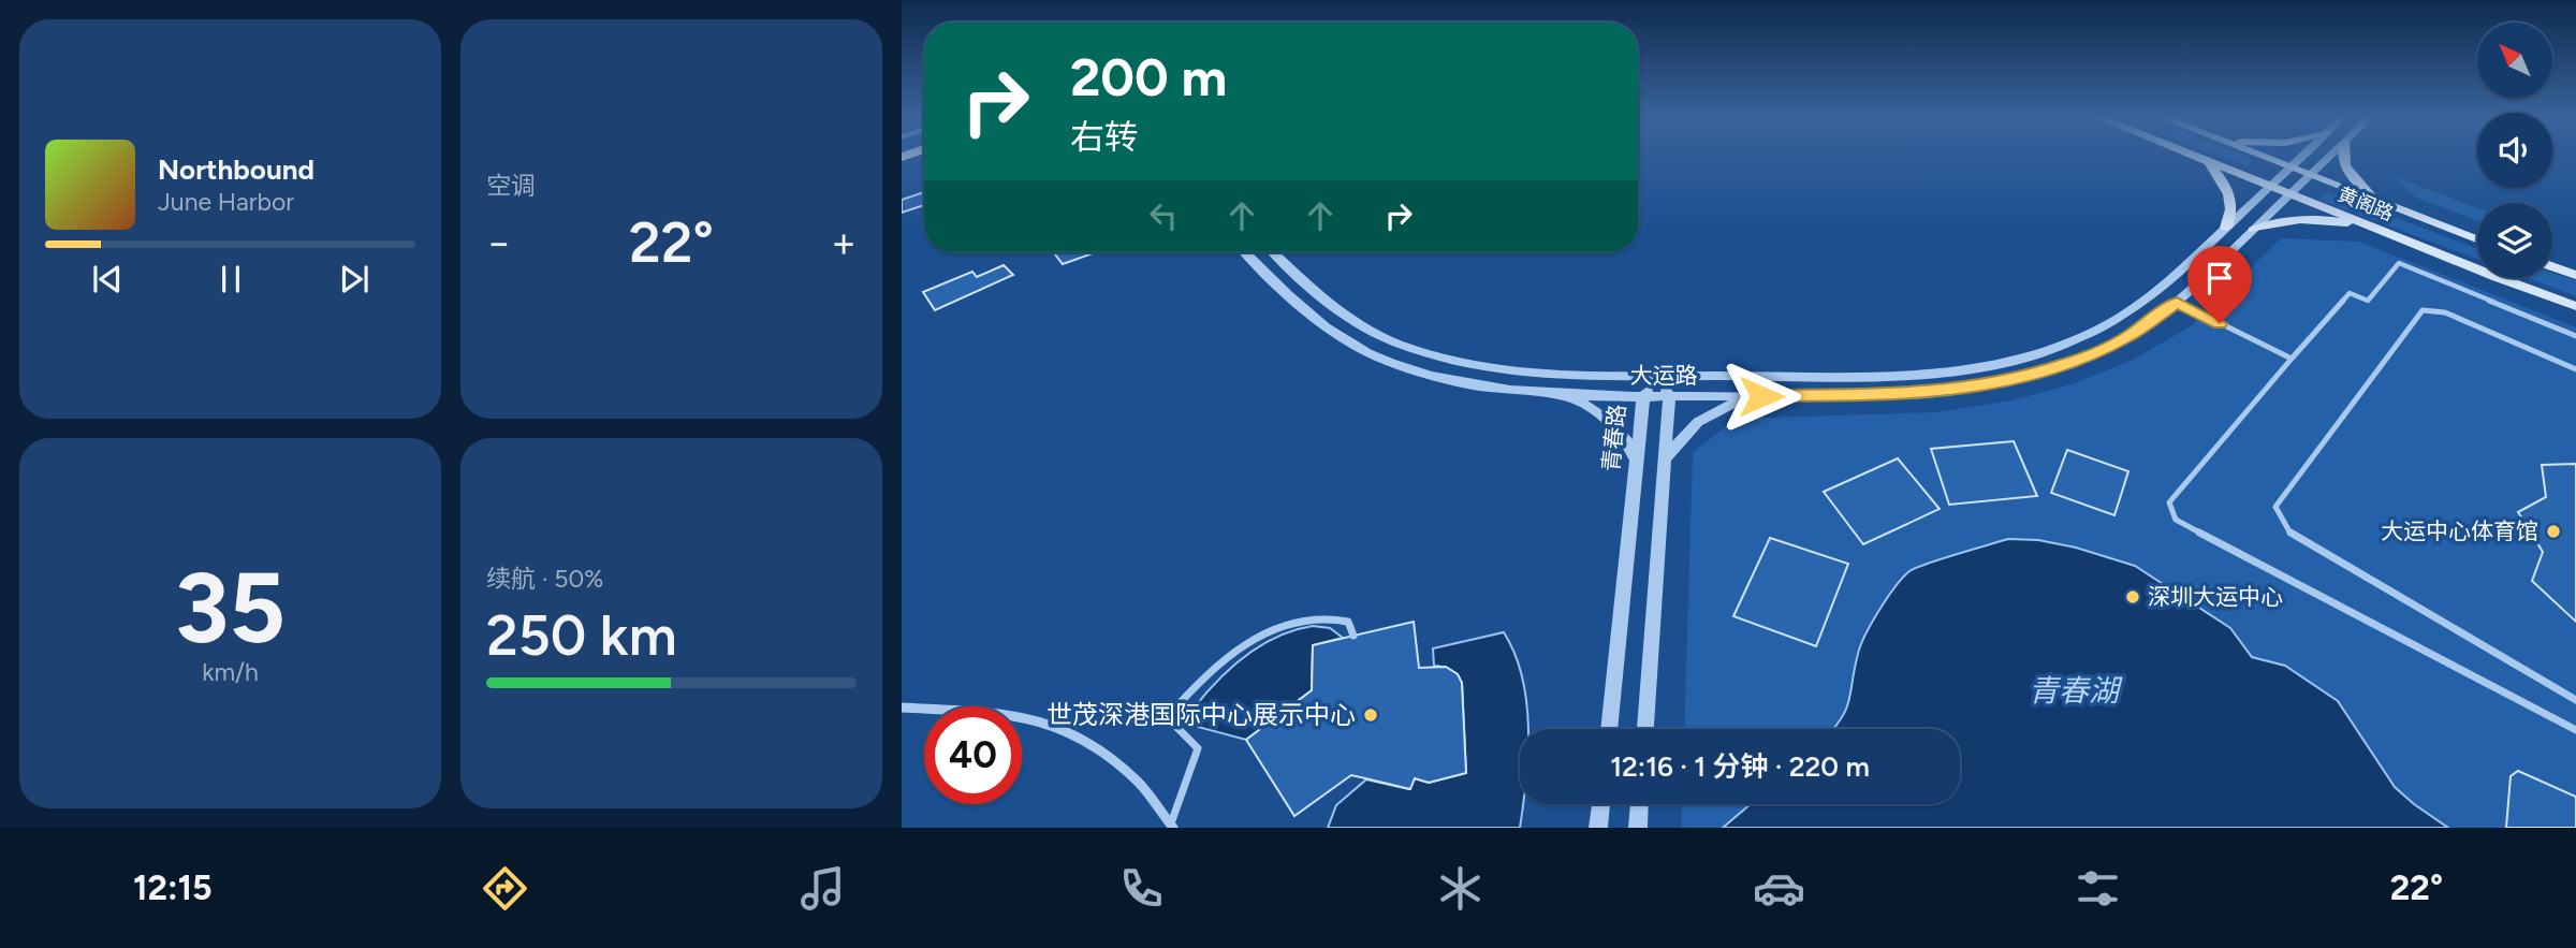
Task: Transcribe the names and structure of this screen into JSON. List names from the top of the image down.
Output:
{
  "streets": {
    "main road": ["黄阁路"],
    "street": ["大运路", "青春路"]
  },
  "crossings": [
    ["黄阁路", "大运路"],
    ["大运路", "青春路"]
  ],
  "water": ["青春湖"],
  "places": ["大运中心体育馆", "深圳大运中心", "世茂深港国际中心展示中心"],
  "north": "top left",
  "page": {
    "tile": [
      "空调",
      ["35", "km/h"],
      ["续航 · 50%", "250 km"]
    ],
    "turn": ["200 m", "右转"],
    "song": ["Northbound", "June Harbor"],
    "heat": ["−", "22°", "+"],
    "limit": "40",
    "trip": "12:16 · 1 分钟 · 220 m",
    "tabs": ["12:15", "22°"]
  }
}
